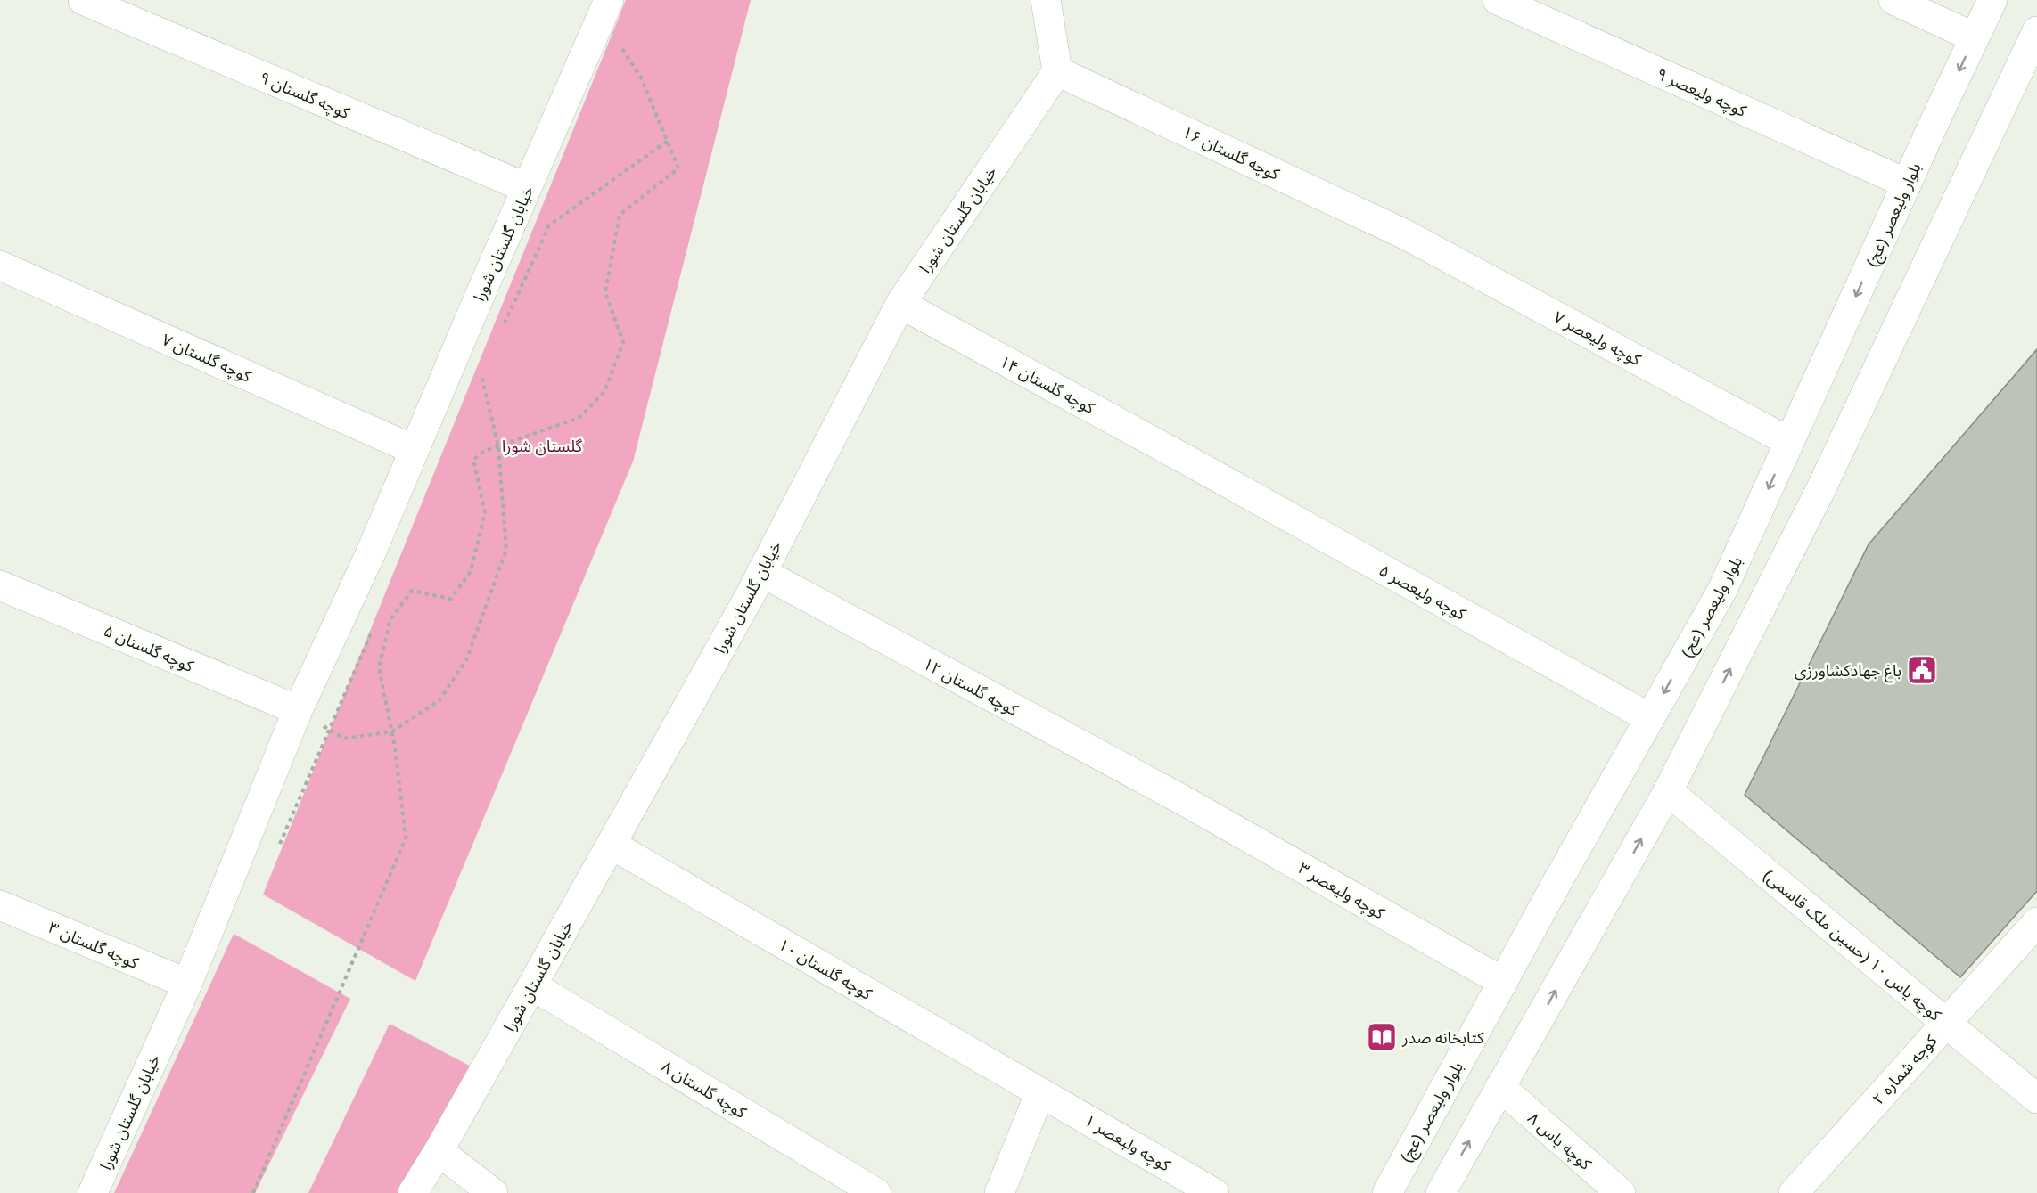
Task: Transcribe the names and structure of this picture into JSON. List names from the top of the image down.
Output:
{
  "streets": {
    "street": [
      "کوچه ولیعصر ۹",
      "کوچه گلستان ۹",
      "کوچه گلستان ۱۶",
      "بلوار ولیعصر (عج)",
      "خیابان گلستان شورا",
      "کوچه ولیعصر ۷",
      "کوچه گلستان ۷",
      "کوچه گلستان ۱۴",
      "کوچه ولیعصر ۵",
      "کوچه گلستان ۵",
      "کوچه گلستان ۱۲",
      "کوچه ولیعصر ۳",
      "کوچه گلستان ۳",
      "کوچه یاس ۱۰ (حسین ملک قاسمی)",
      "کوچه گلستان ۱۰",
      "کوچه شماره ۲",
      "کوچه گلستان ۸",
      "کوچه یاس ۸",
      "کوچه ولیعصر ۱"
    ]
  },
  "crossings": [
    ["کوچه ولیعصر ۹", "بلوار ولیعصر (عج)"],
    ["کوچه گلستان ۹", "خیابان گلستان شورا"],
    ["کوچه گلستان ۱۶", "خیابان گلستان شورا"],
    ["کوچه گلستان ۱۶", "کوچه ولیعصر ۷"],
    ["بلوار ولیعصر (عج)", "کوچه ولیعصر ۷"],
    ["بلوار ولیعصر (عج)", "کوچه ولیعصر ۵"],
    ["بلوار ولیعصر (عج)", "کوچه ولیعصر ۳"],
    ["خیابان گلستان شورا", "کوچه گلستان ۷"],
    ["خیابان گلستان شورا", "کوچه گلستان ۱۴"],
    ["خیابان گلستان شورا", "کوچه گلستان ۵"],
    ["خیابان گلستان شورا", "کوچه گلستان ۱۲"],
    ["خیابان گلستان شورا", "کوچه گلستان ۳"],
    ["خیابان گلستان شورا", "کوچه گلستان ۱۰"],
    ["خیابان گلستان شورا", "کوچه گلستان ۸"],
    ["کوچه گلستان ۱۴", "کوچه ولیعصر ۵"],
    ["کوچه گلستان ۱۲", "کوچه ولیعصر ۳"],
    ["کوچه یاس ۱۰ (حسین ملک قاسمی)", "کوچه شماره ۲"],
    ["کوچه گلستان ۱۰", "کوچه ولیعصر ۱"]
  ],
  "parks": ["گلستان شورا"],
  "places": {
    "public building": ["باغ جهادکشاورزی"],
    "library": ["کتابخانه صدر"]
  }
}
